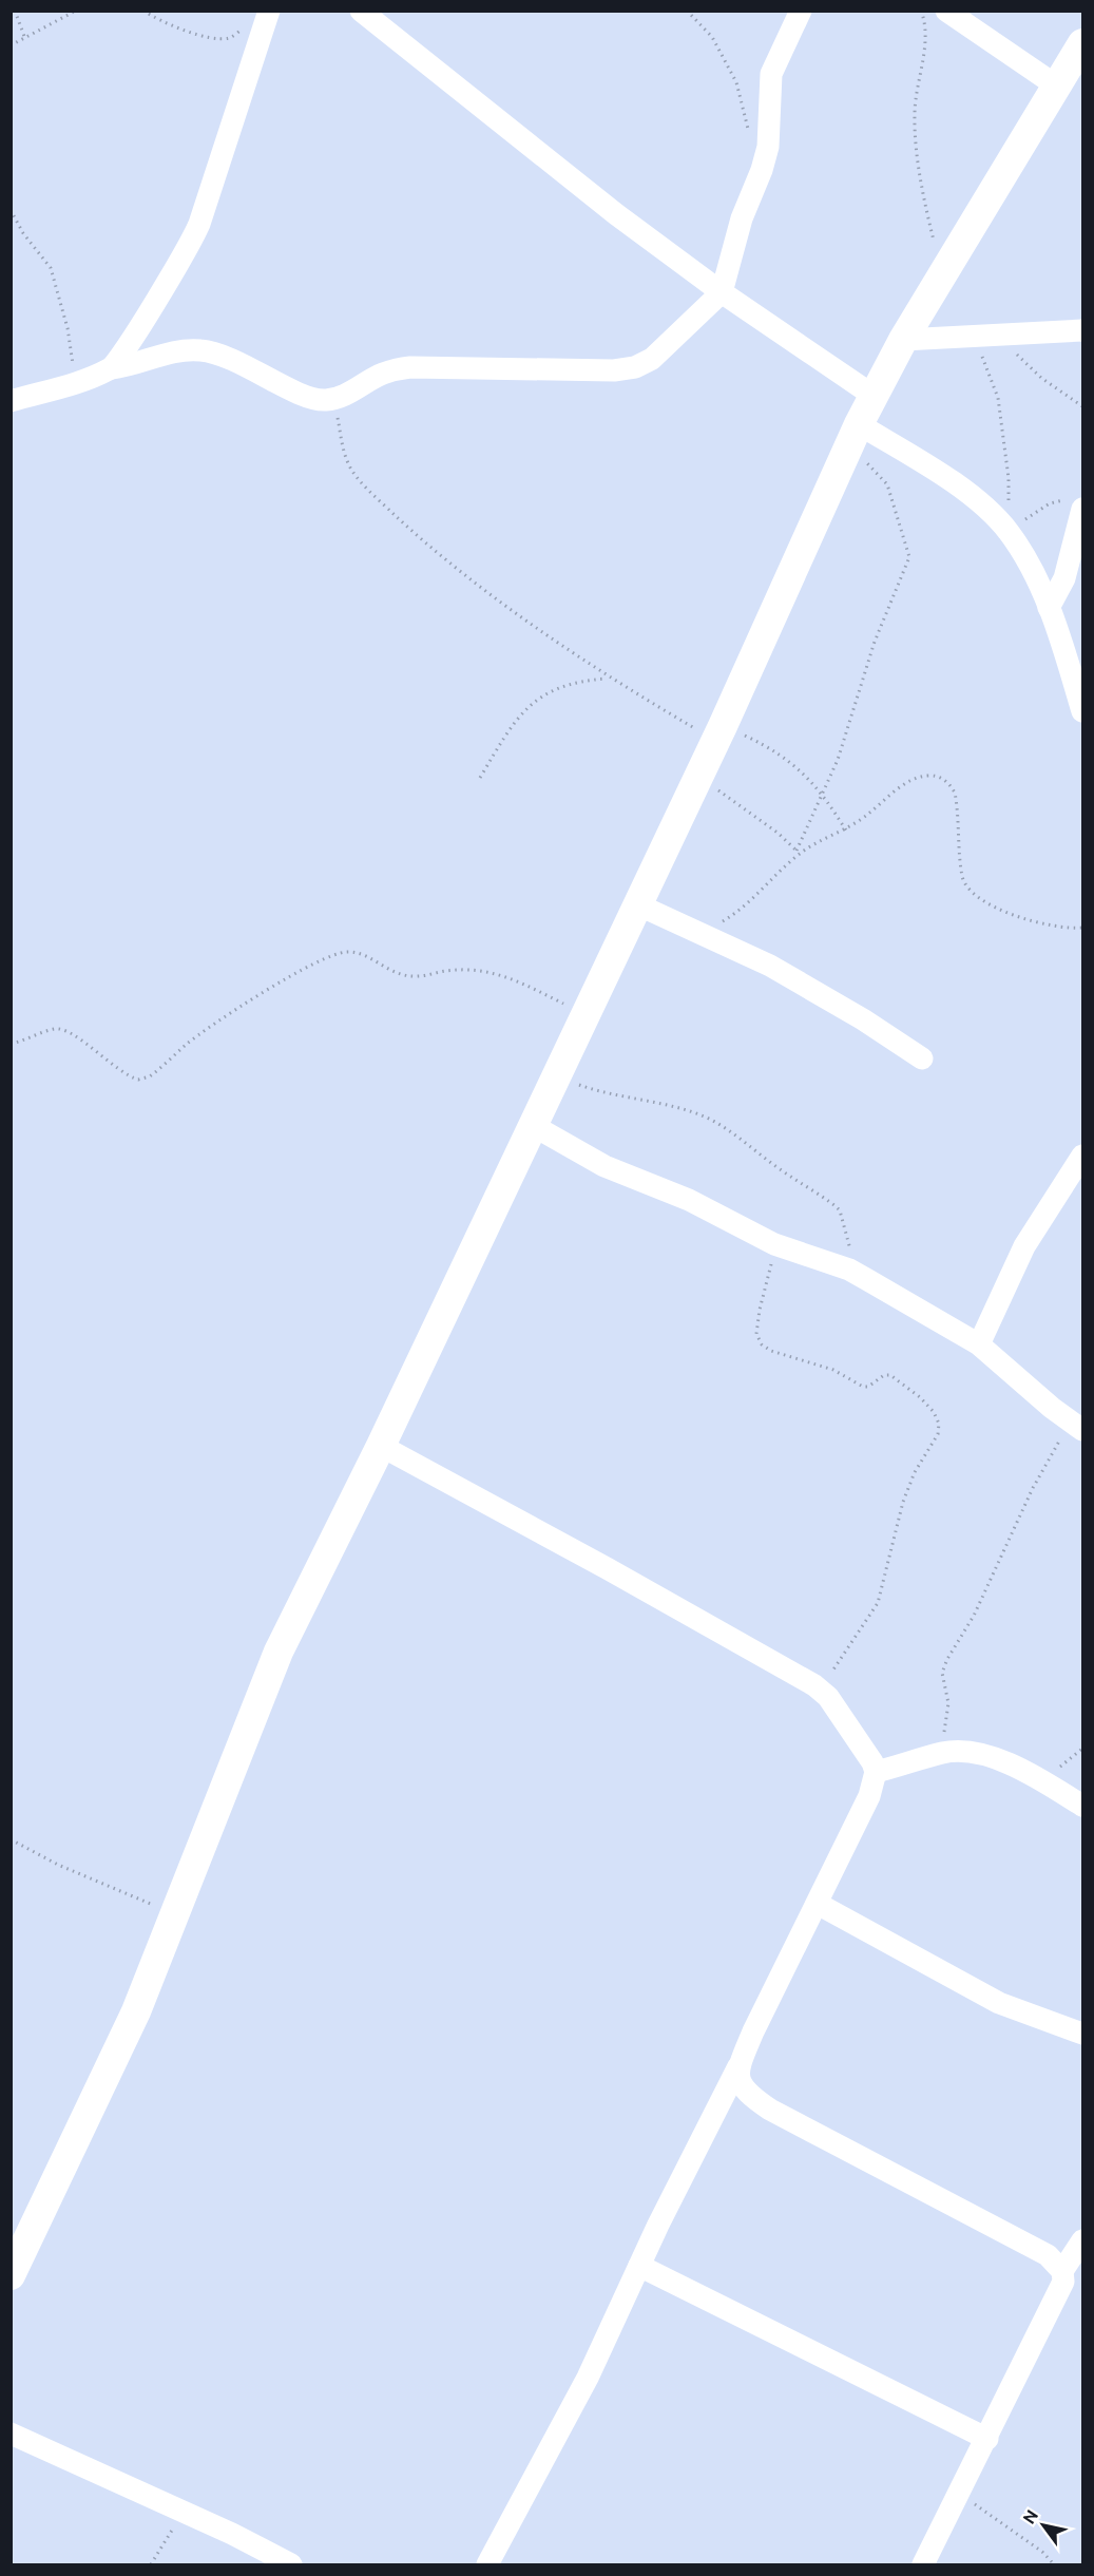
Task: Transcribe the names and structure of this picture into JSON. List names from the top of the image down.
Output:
{
  "north": "top left"
}
